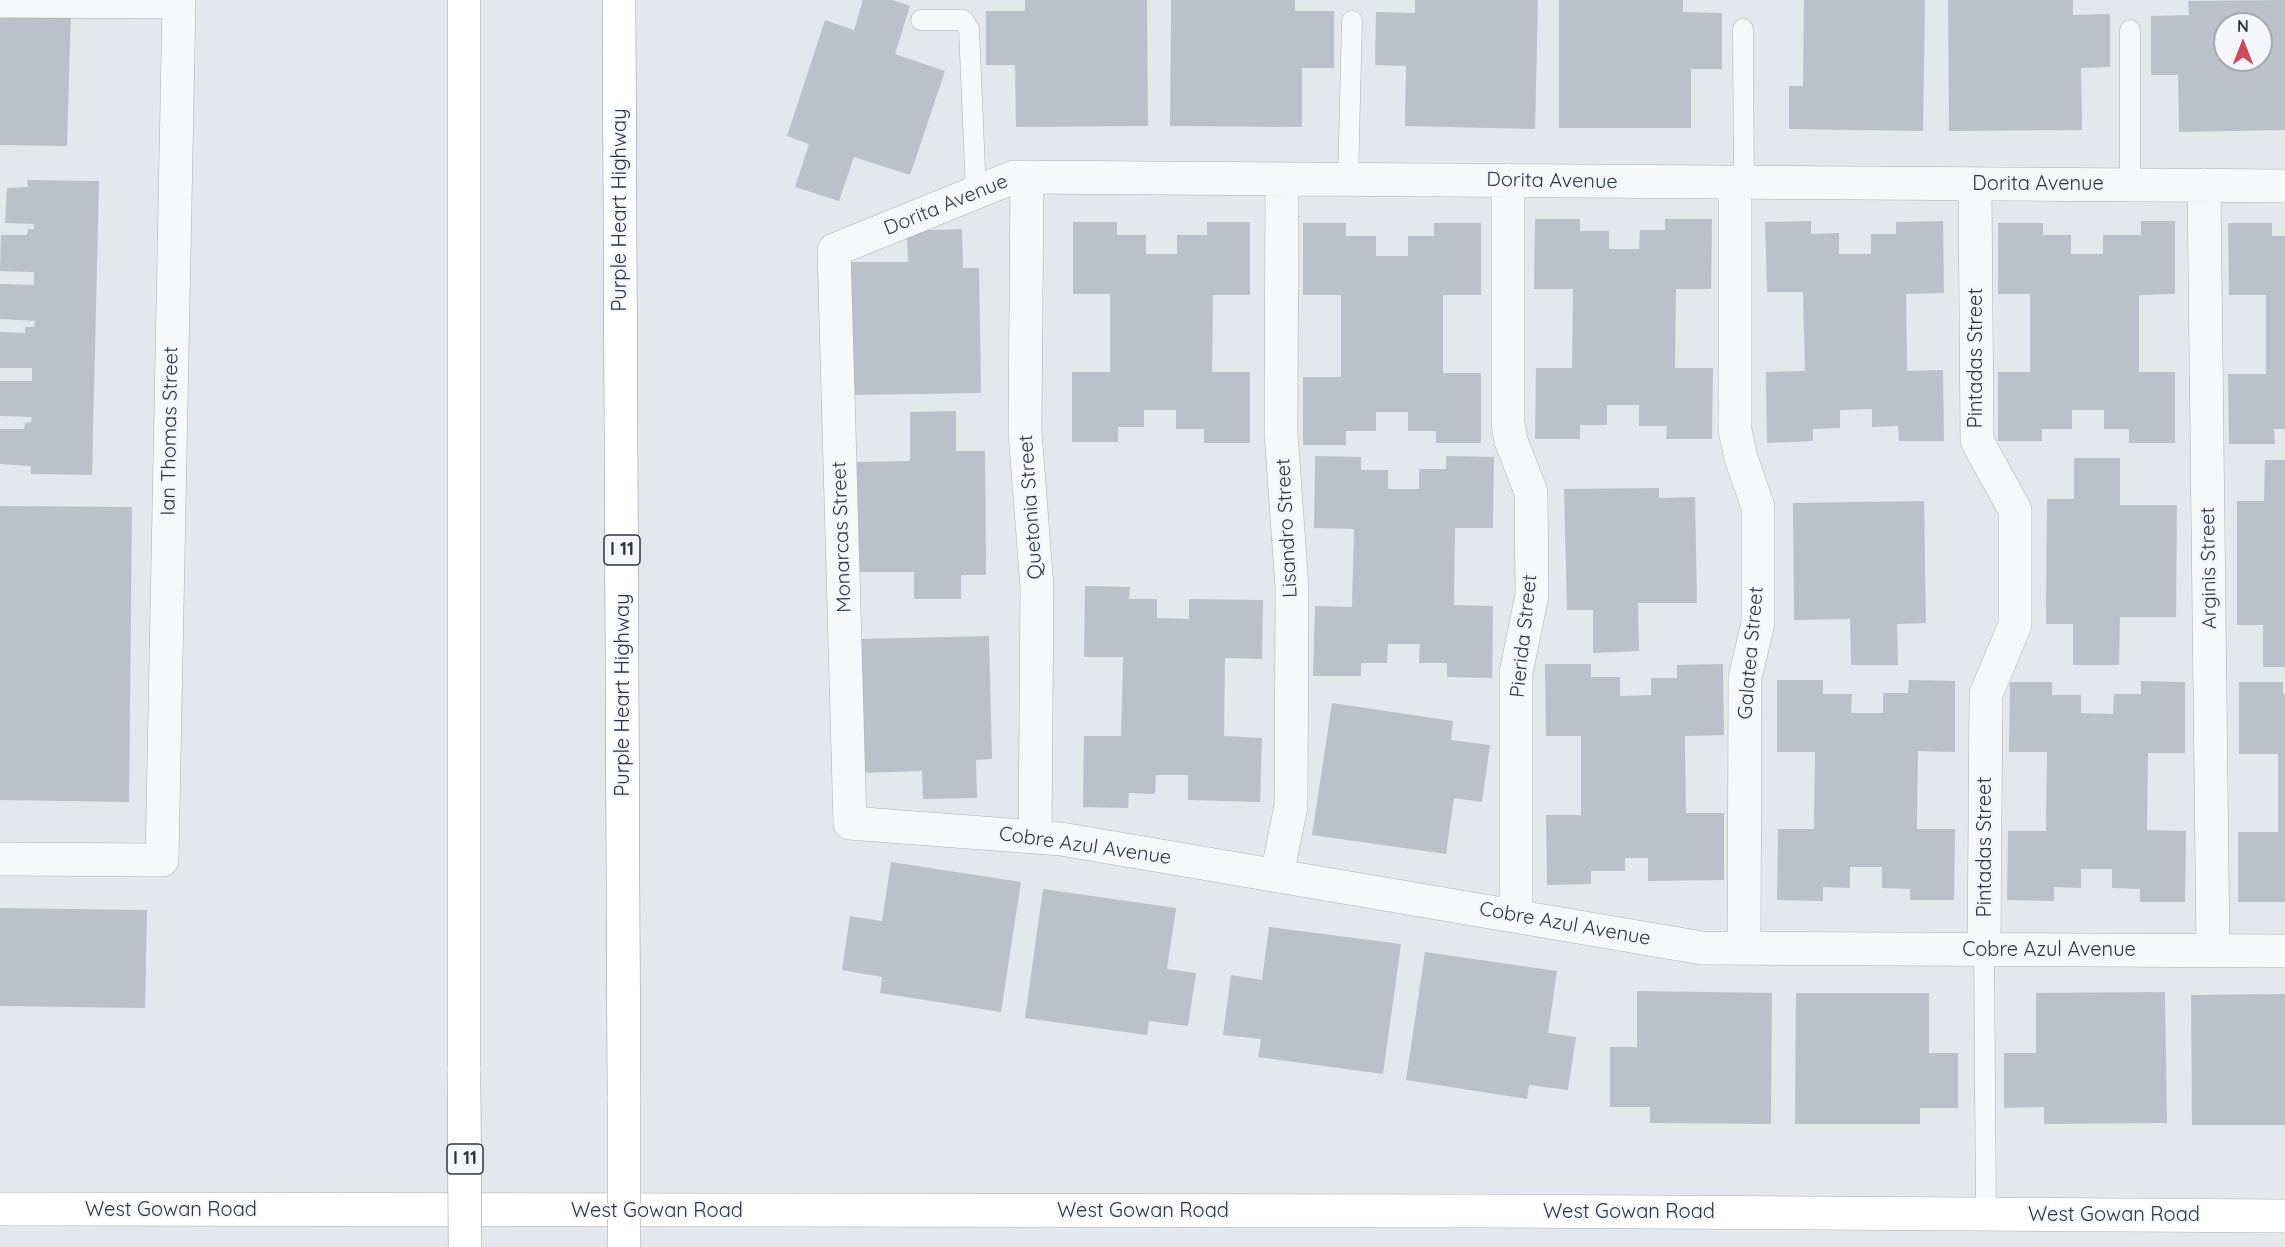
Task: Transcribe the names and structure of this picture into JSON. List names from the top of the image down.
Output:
{
  "streets": {
    "main road": ["Purple Heart Highway", "I 11", "West Gowan Road"],
    "street": [
      "Dorita Avenue",
      "Pintadas Street",
      "Ian Thomas Street",
      "Quetonia Street",
      "Lisandro Street",
      "Monarcas Street",
      "Arginis Street",
      "Pierida Street",
      "Galatea Street",
      "Cobre Azul Avenue"
    ]
  },
  "crossings": [
    ["Dorita Avenue", "Pintadas Street"],
    ["Dorita Avenue", "Quetonia Street"],
    ["Dorita Avenue", "Lisandro Street"],
    ["Dorita Avenue", "Monarcas Street"],
    ["Dorita Avenue", "Arginis Street"],
    ["Dorita Avenue", "Pierida Street"],
    ["Dorita Avenue", "Galatea Street"],
    ["Pintadas Street", "Cobre Azul Avenue"],
    ["Quetonia Street", "Cobre Azul Avenue"],
    ["Lisandro Street", "Cobre Azul Avenue"],
    ["Monarcas Street", "Cobre Azul Avenue"],
    ["Arginis Street", "Cobre Azul Avenue"],
    ["Pierida Street", "Cobre Azul Avenue"],
    ["Galatea Street", "Cobre Azul Avenue"]
  ],
  "north": "top"
}
